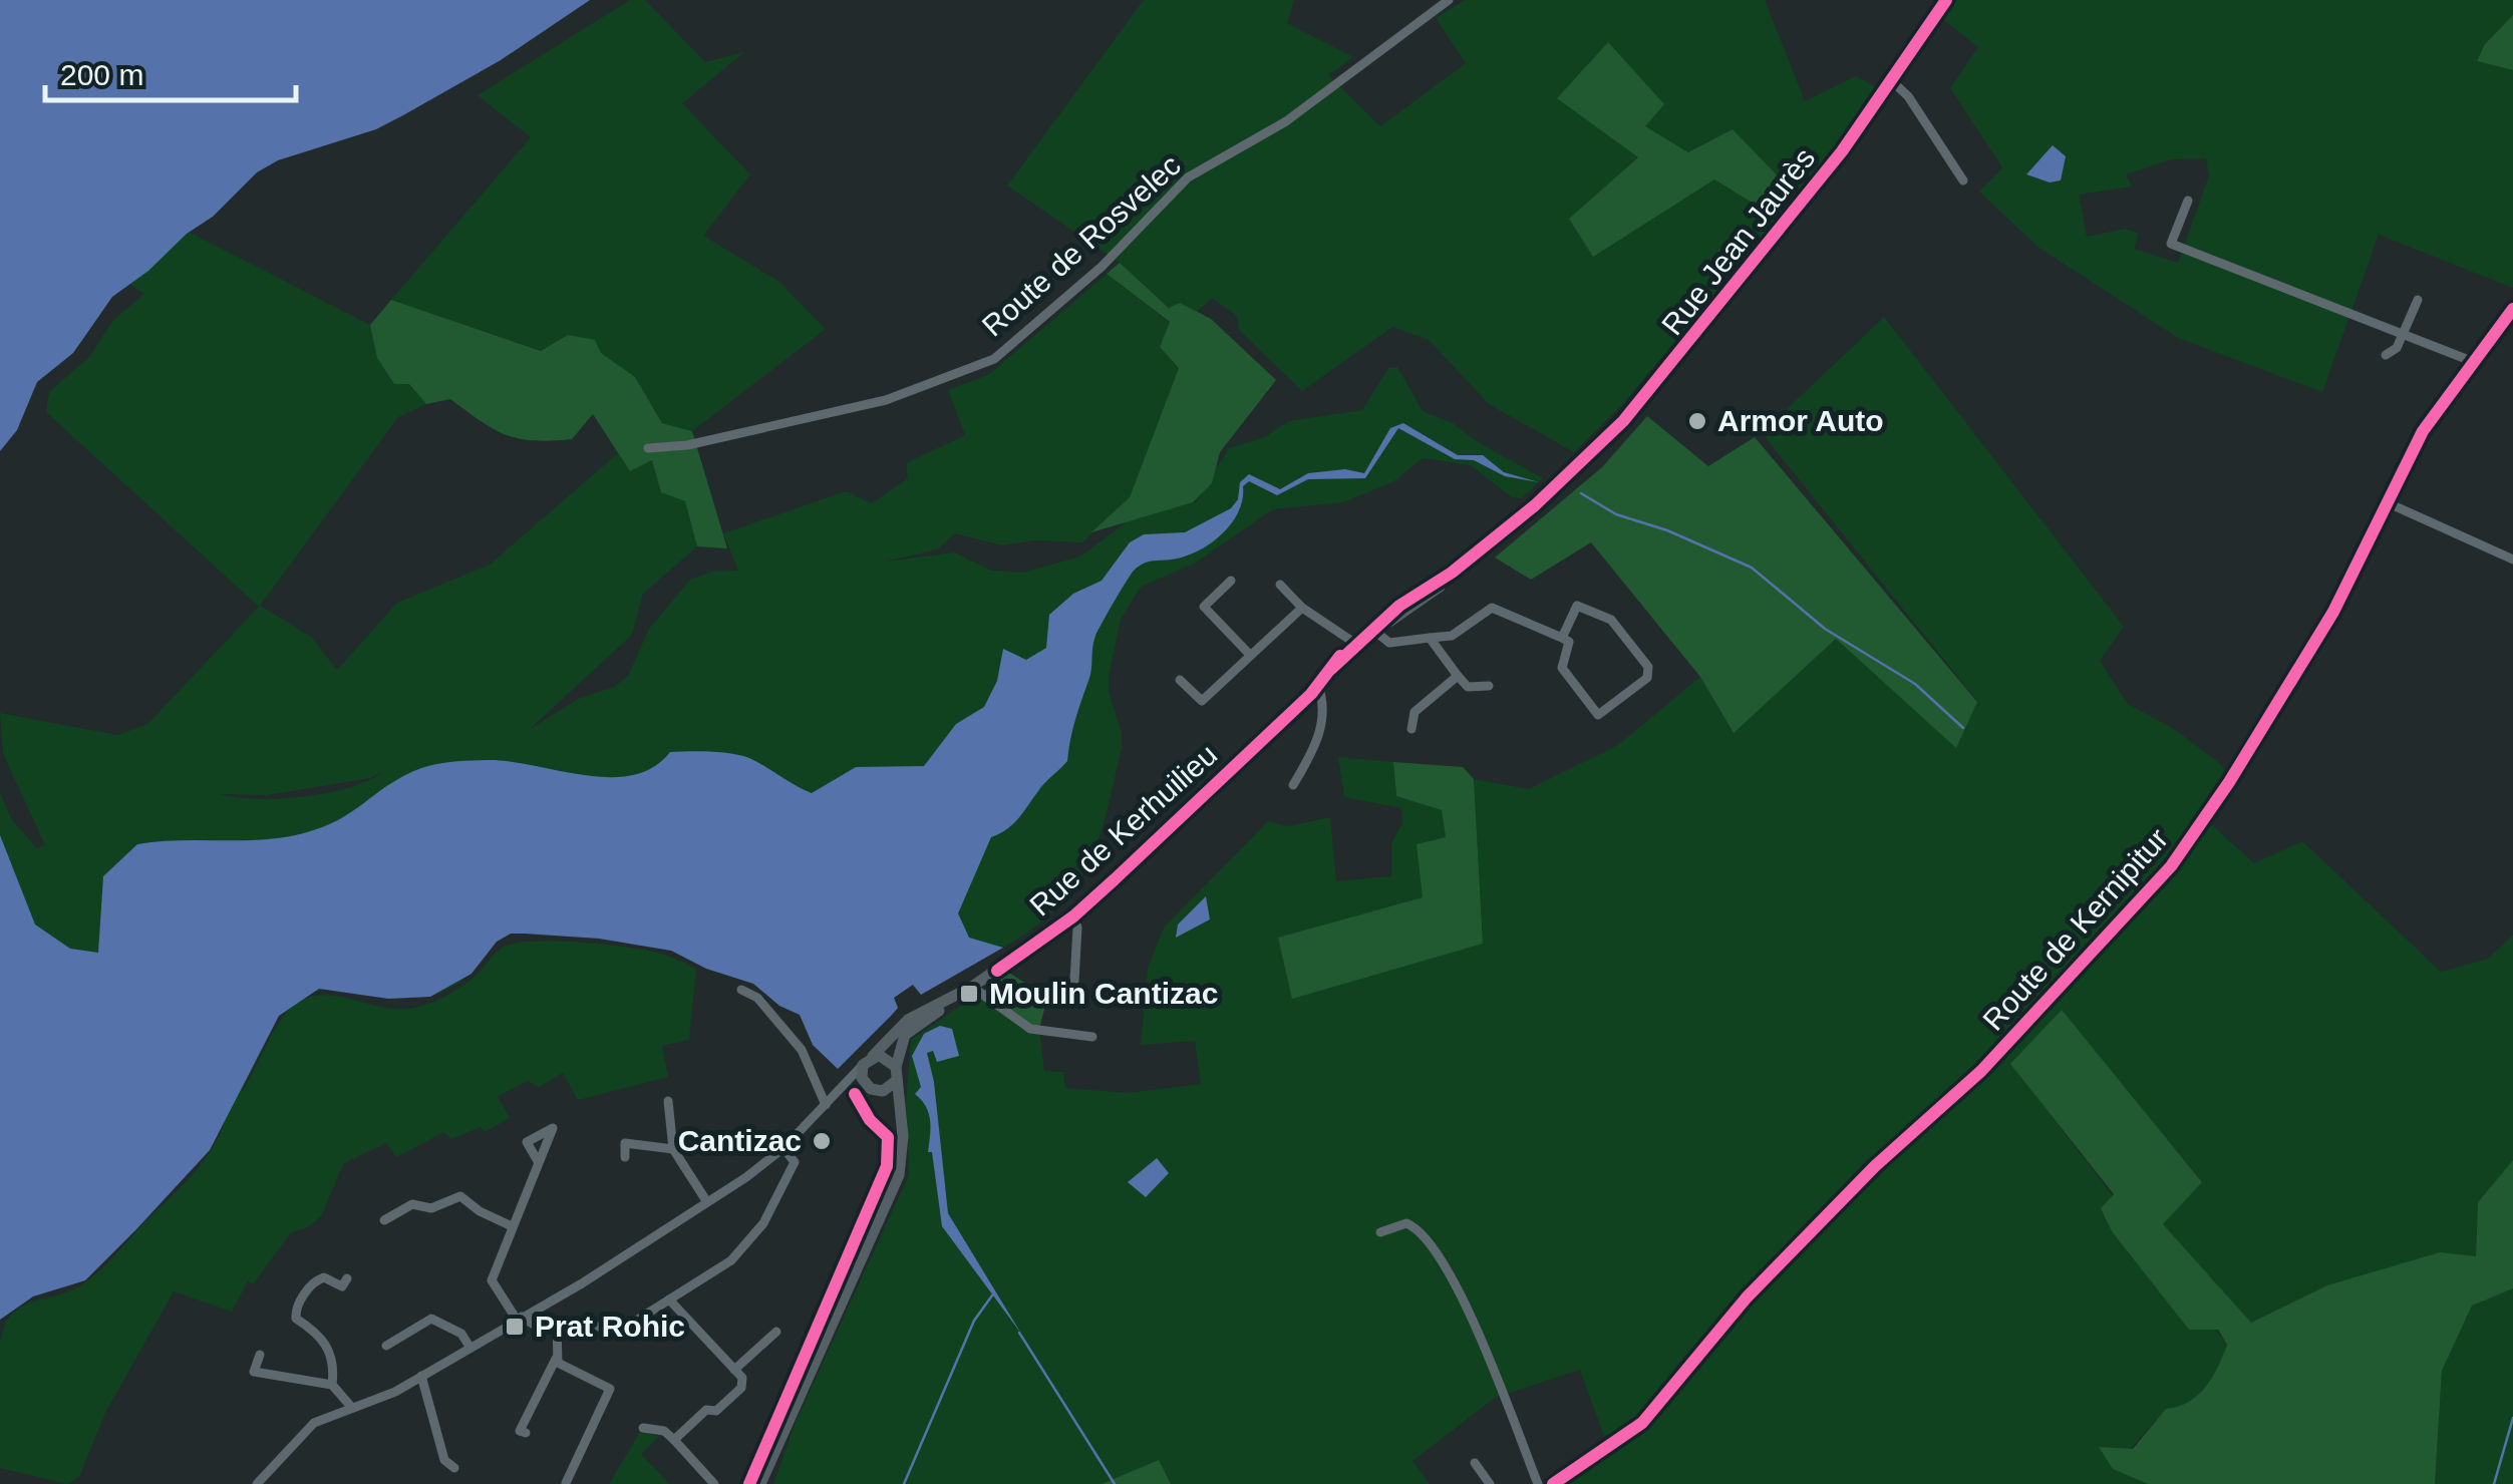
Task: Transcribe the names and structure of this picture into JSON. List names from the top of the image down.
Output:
{
  "streets": {
    "main road": ["Rue Jean Jaurès", "Rue de Kerhuilieu"],
    "street": ["Route de Rosvelec", "Route de Kernipitur"]
  },
  "places": {
    "other": ["Armor Auto", "Cantizac"],
    "transit": ["Moulin Cantizac", "Prat Rohic"]
  },
  "scale_bar": "200 m"
}
